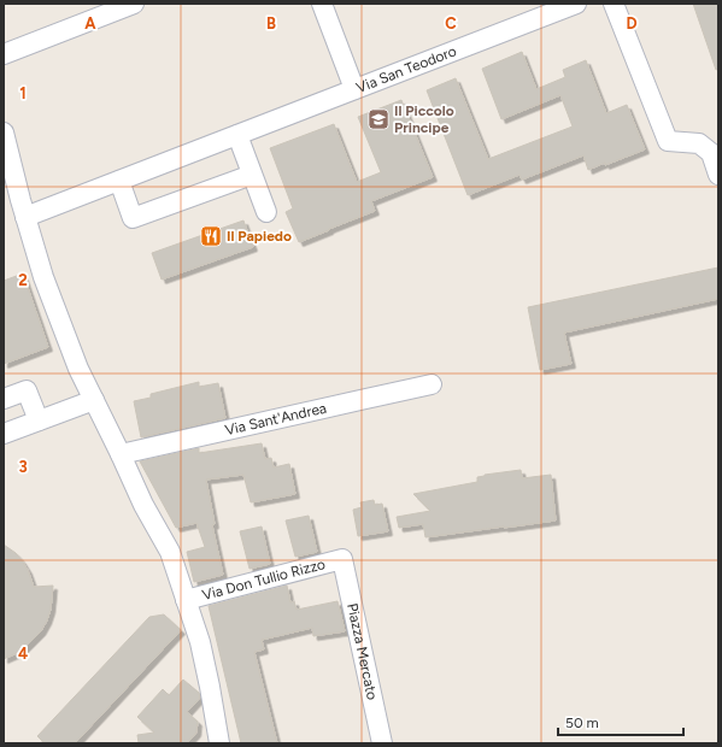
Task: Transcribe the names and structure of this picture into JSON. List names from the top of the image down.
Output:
{
  "streets": {
    "street": [
      "Via San Teodoro",
      "Via Sant'Andrea",
      "Via Don Tullio Rizzo",
      "Piazza Mercato"
    ]
  },
  "crossings": [
    ["Via Don Tullio Rizzo", "Piazza Mercato"]
  ],
  "places": {
    "school or university": ["Il Piccolo Principe"],
    "restaurant": ["Il Papiedo"]
  },
  "scale_bar": "50 m",
  "grid": {
    "columns": [
      "A",
      "B",
      "C",
      "D"
    ],
    "rows": [
      "1",
      "2",
      "3",
      "4"
    ]
  }
}
